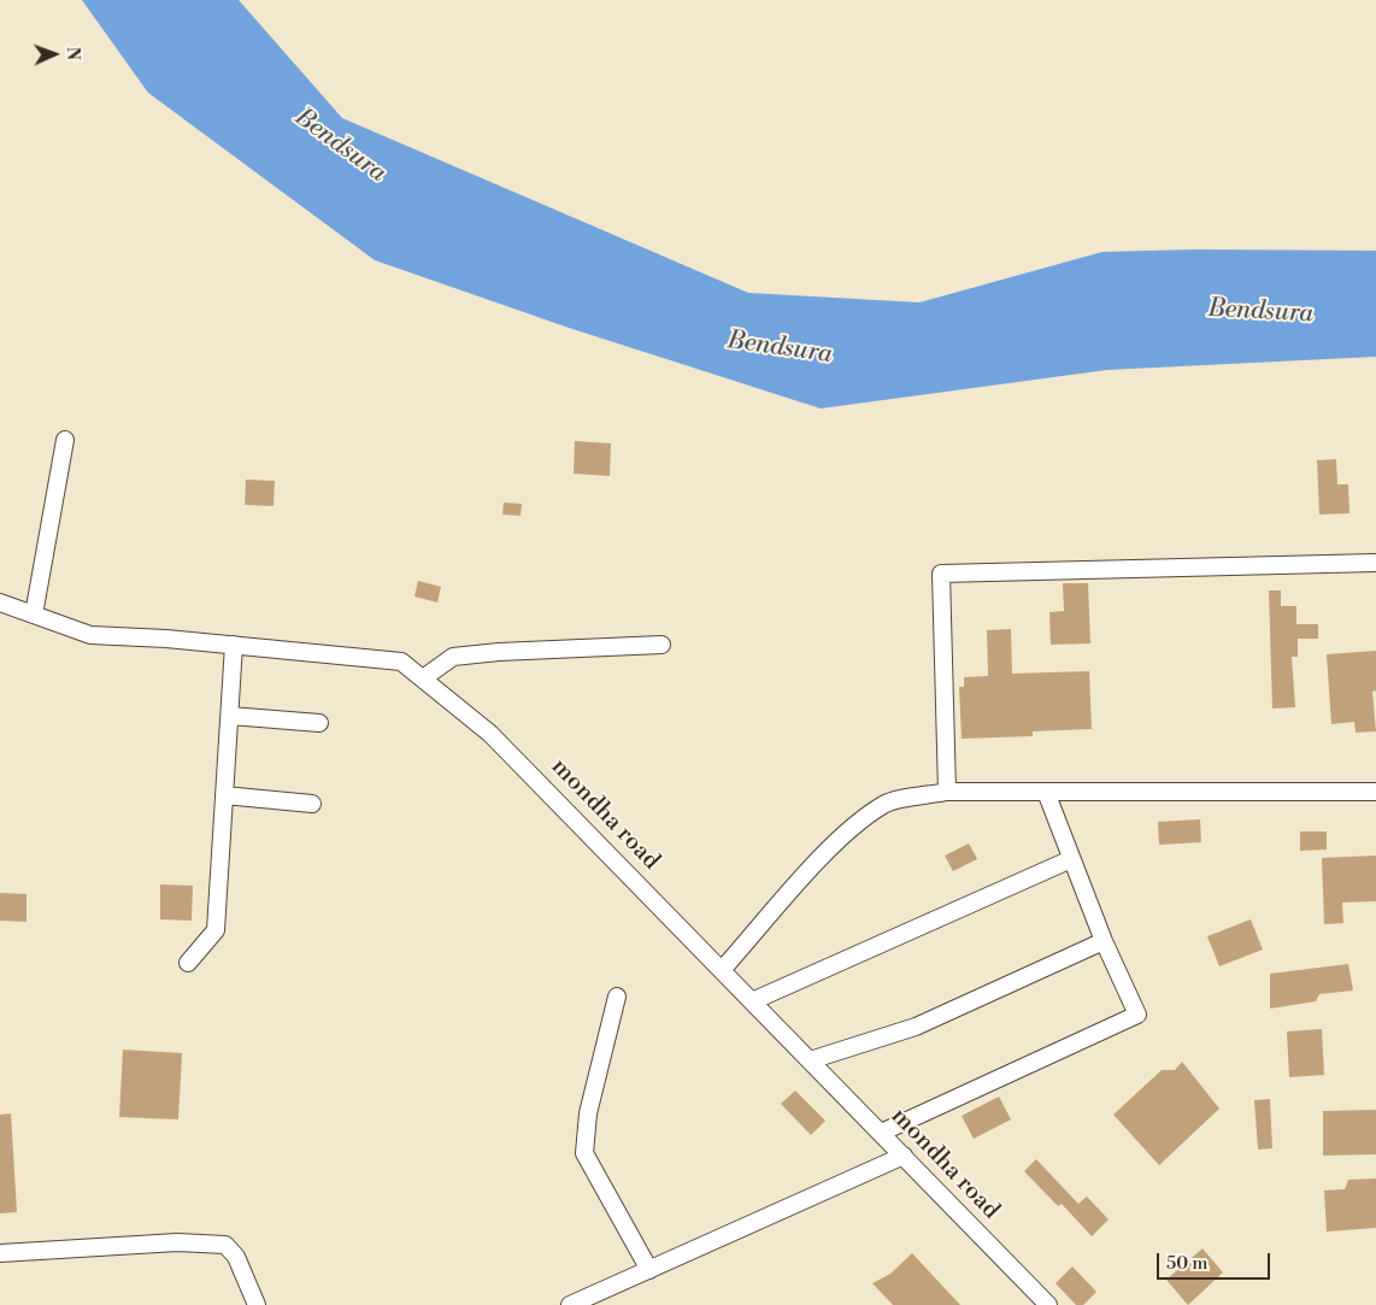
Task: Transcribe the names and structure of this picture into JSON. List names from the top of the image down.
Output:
{
  "streets": {
    "street": ["mondha road"]
  },
  "water": ["Bendsura"],
  "scale_bar": "50 m",
  "north": "right"
}
